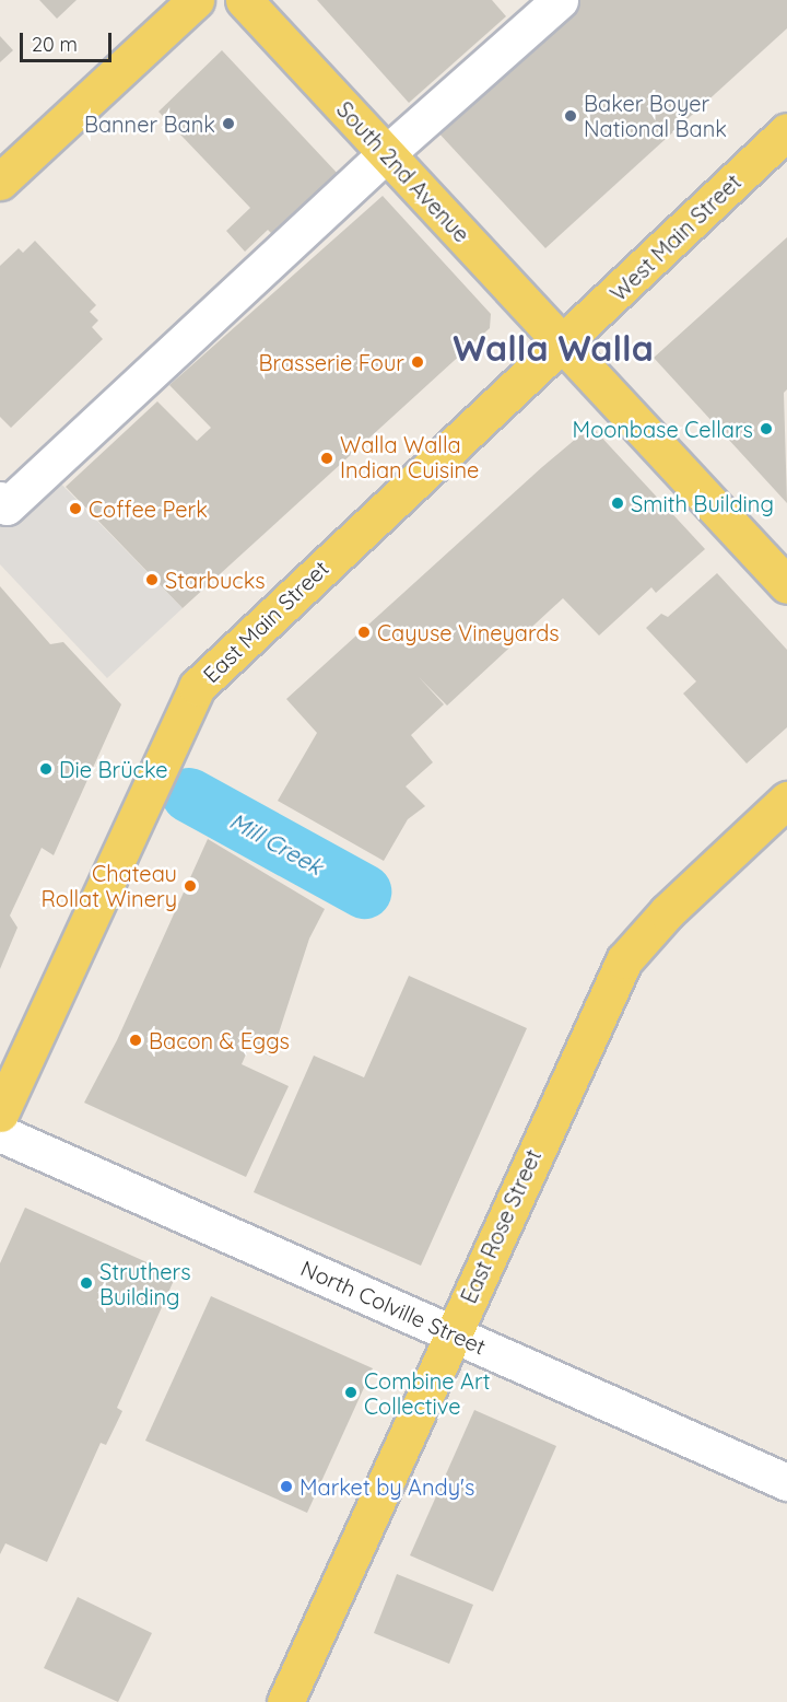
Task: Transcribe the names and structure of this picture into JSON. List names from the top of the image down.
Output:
{
  "streets": {
    "main road": [
      "South 2nd Avenue",
      "West Main Street",
      "East Main Street",
      "East Rose Street"
    ],
    "street": ["North Colville Street"]
  },
  "crossings": [
    ["South 2nd Avenue", "West Main Street"],
    ["South 2nd Avenue", "East Main Street"],
    ["West Main Street", "East Main Street"],
    ["East Rose Street", "North Colville Street"]
  ],
  "districts": ["Walla Walla"],
  "water": ["Mill Creek"],
  "places": [
    "Baker Boyer National Bank",
    "Banner Bank",
    "Brasserie Four",
    "Moonbase Cellars",
    "Walla Walla Indian Cuisine",
    "Smith Building",
    "Coffee Perk",
    "Starbucks",
    "Cayuse Vineyards",
    "Die Brücke",
    "Chateau Rollat Winery",
    "Bacon & Eggs",
    "Struthers Building",
    "Combine Art Collective",
    "Market by Andy's"
  ],
  "scale_bar": "20 m"
}
